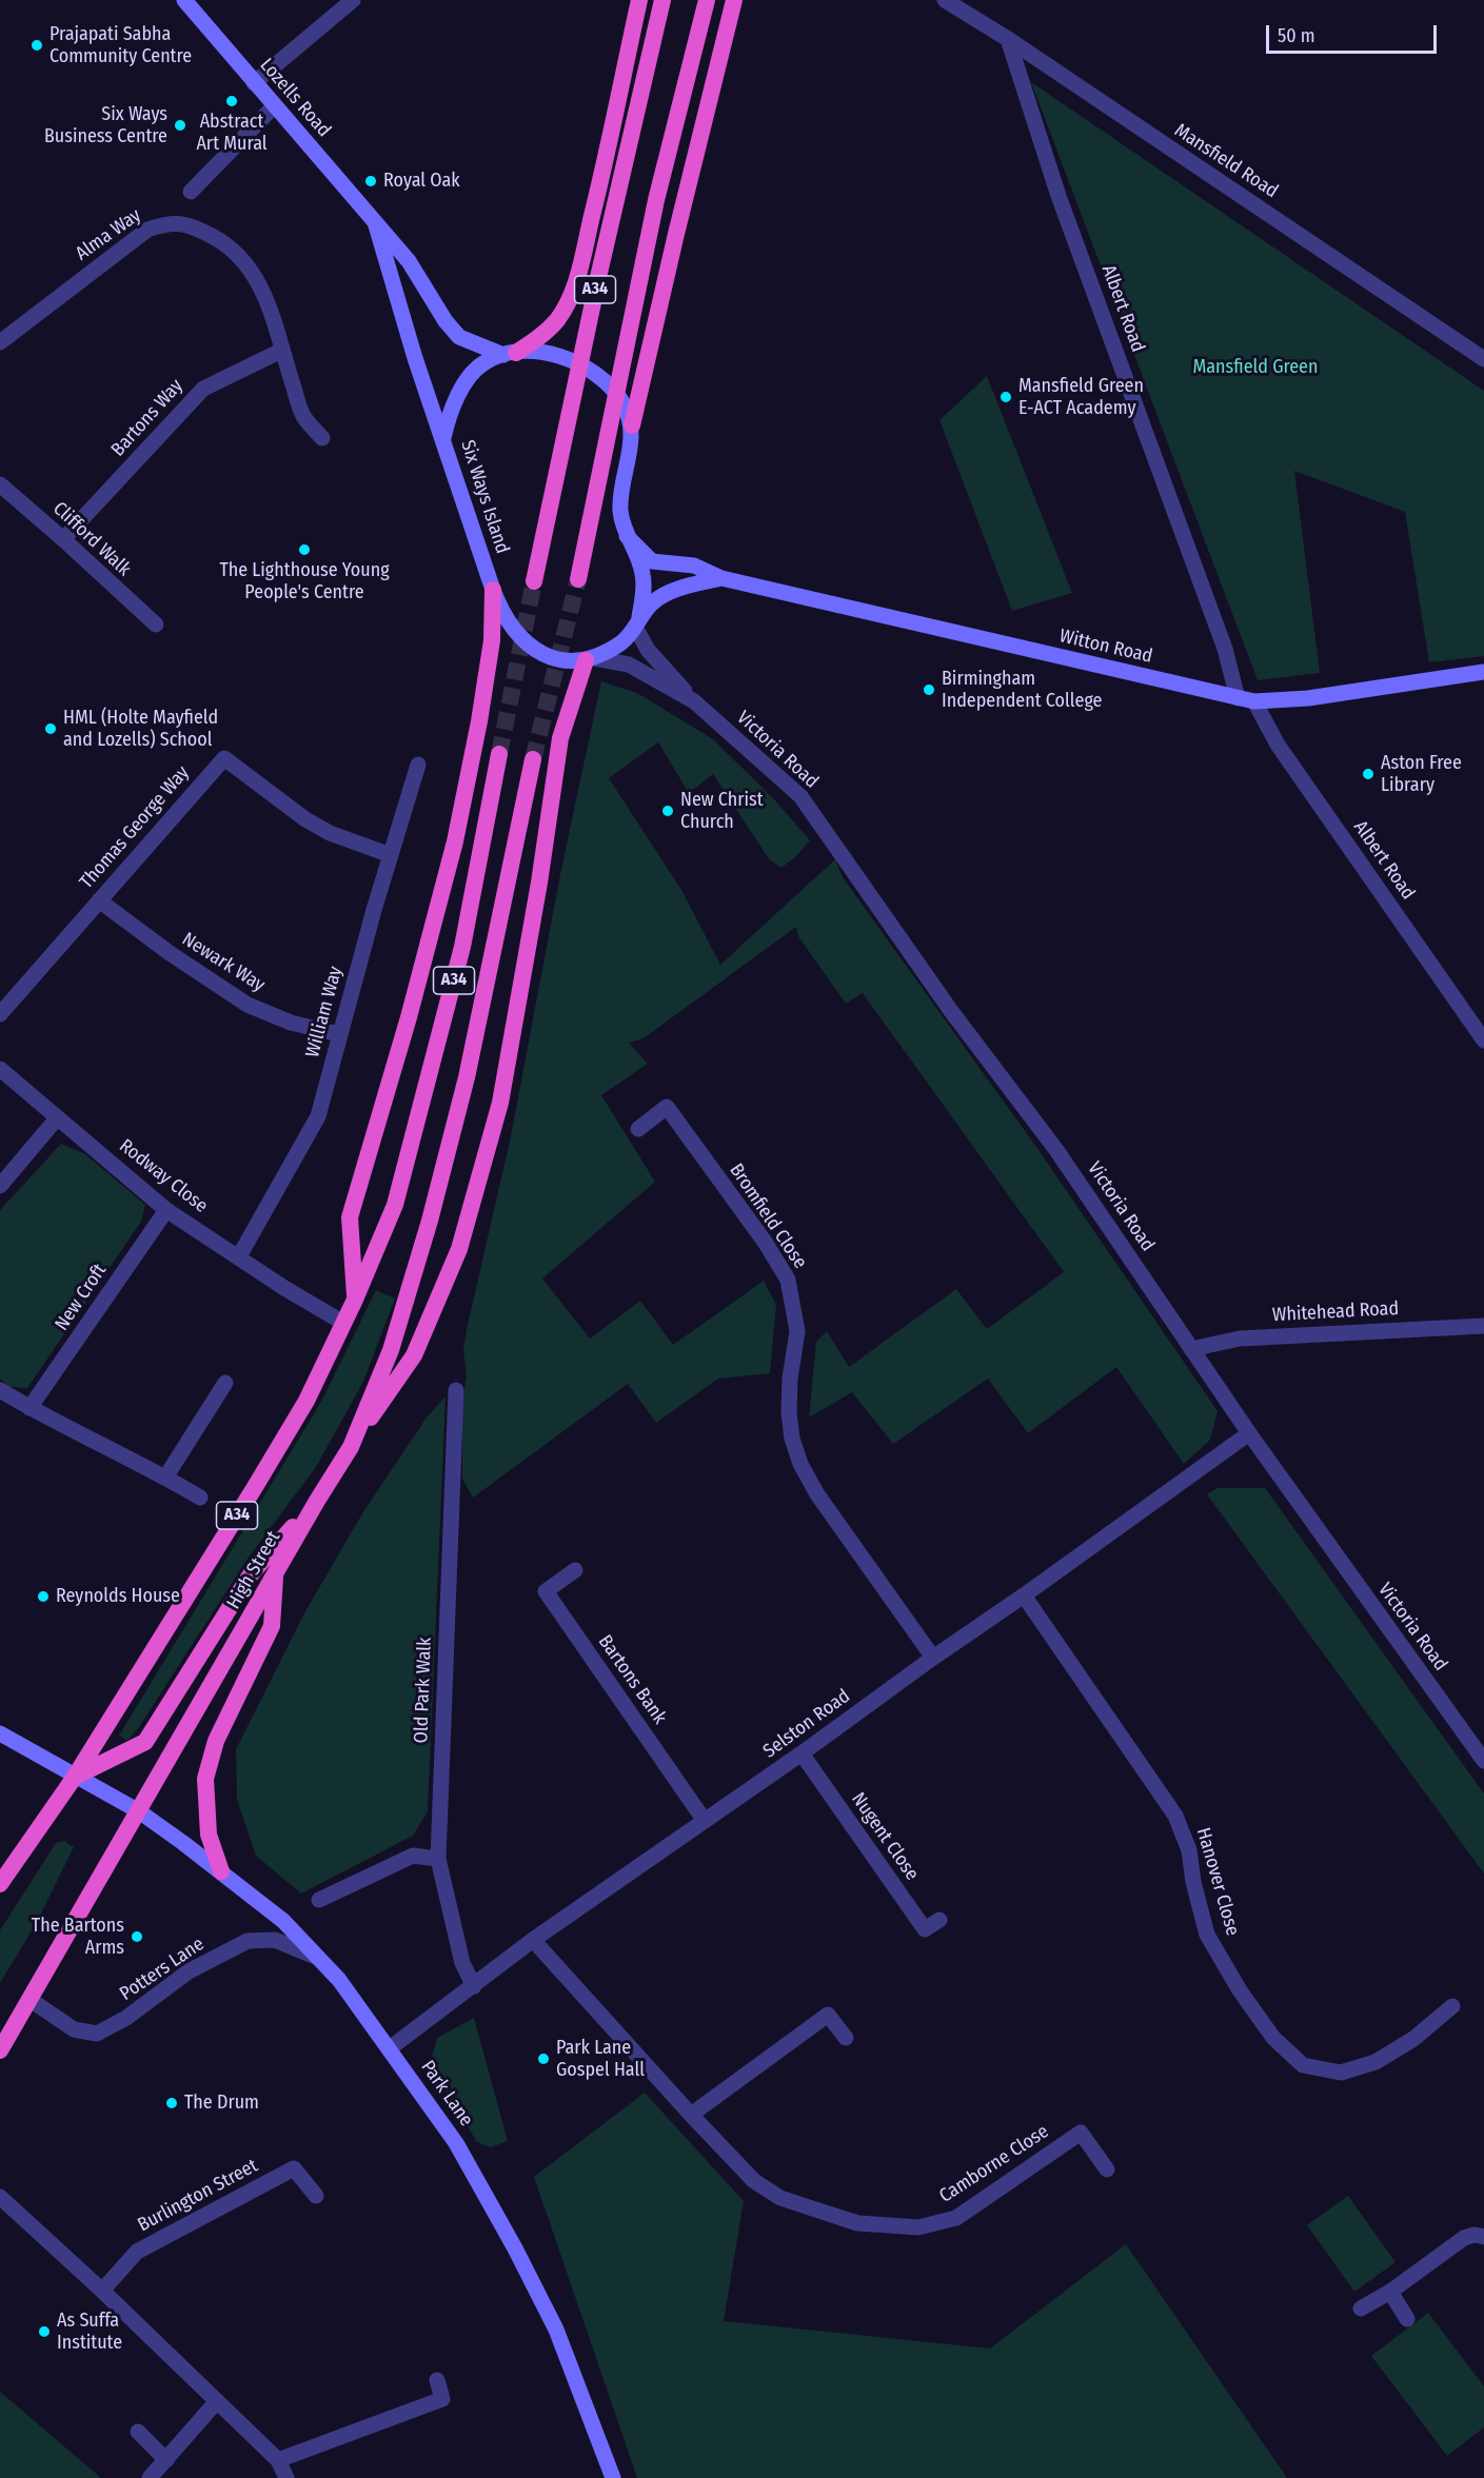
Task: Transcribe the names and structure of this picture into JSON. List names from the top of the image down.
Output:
{
  "streets": {
    "highway": ["A34", "High Street"],
    "main road": [
      "Lozells Road",
      "Six Ways Island",
      "Witton Road",
      "Park Lane"
    ],
    "street": [
      "Mansfield Road",
      "Alma Way",
      "Albert Road",
      "Bartons Way",
      "Clifford Walk",
      "Victoria Road",
      "Thomas George Way",
      "Newark Way",
      "William Way",
      "Rodway Close",
      "Bromfield Close",
      "New Croft",
      "Whitehead Road",
      "Bartons Bank",
      "Old Park Walk",
      "Selston Road",
      "Nugent Close",
      "Hanover Close",
      "Potters Lane",
      "Camborne Close",
      "Burlington Street"
    ]
  },
  "crossings": [
    ["Lozells Road", "Six Ways Island"],
    ["Mansfield Road", "Albert Road"],
    ["Alma Way", "Bartons Way"],
    ["A34", "Rodway Close"],
    ["A34", "High Street"],
    ["A34", "Park Lane"],
    ["Albert Road", "Witton Road"],
    ["Bartons Way", "Clifford Walk"],
    ["Six Ways Island", "Victoria Road"],
    ["Witton Road", "Victoria Road"],
    ["Victoria Road", "Whitehead Road"],
    ["Victoria Road", "Selston Road"],
    ["Thomas George Way", "Newark Way"],
    ["Thomas George Way", "William Way"],
    ["Newark Way", "William Way"],
    ["William Way", "Rodway Close"],
    ["Rodway Close", "New Croft"],
    ["Bromfield Close", "Selston Road"],
    ["High Street", "Potters Lane"],
    ["High Street", "Park Lane"],
    ["Bartons Bank", "Selston Road"],
    ["Old Park Walk", "Selston Road"],
    ["Selston Road", "Nugent Close"],
    ["Selston Road", "Hanover Close"],
    ["Selston Road", "Park Lane"],
    ["Selston Road", "Camborne Close"],
    ["Potters Lane", "Park Lane"]
  ],
  "parks": ["Mansfield Green"],
  "places": [
    "Prajapati Sabha Community Centre",
    "Abstract Art Mural",
    "Six Ways Business Centre",
    "Royal Oak",
    "Mansfield Green E-ACT Academy",
    "The Lighthouse Young People's Centre",
    "Birmingham Independent College",
    "HML (Holte Mayfield and Lozells) School",
    "Aston Free Library",
    "New Christ Church",
    "Reynolds House",
    "The Bartons Arms",
    "Park Lane Gospel Hall",
    "The Drum",
    "As Suffa Institute"
  ],
  "scale_bar": "50 m"
}
